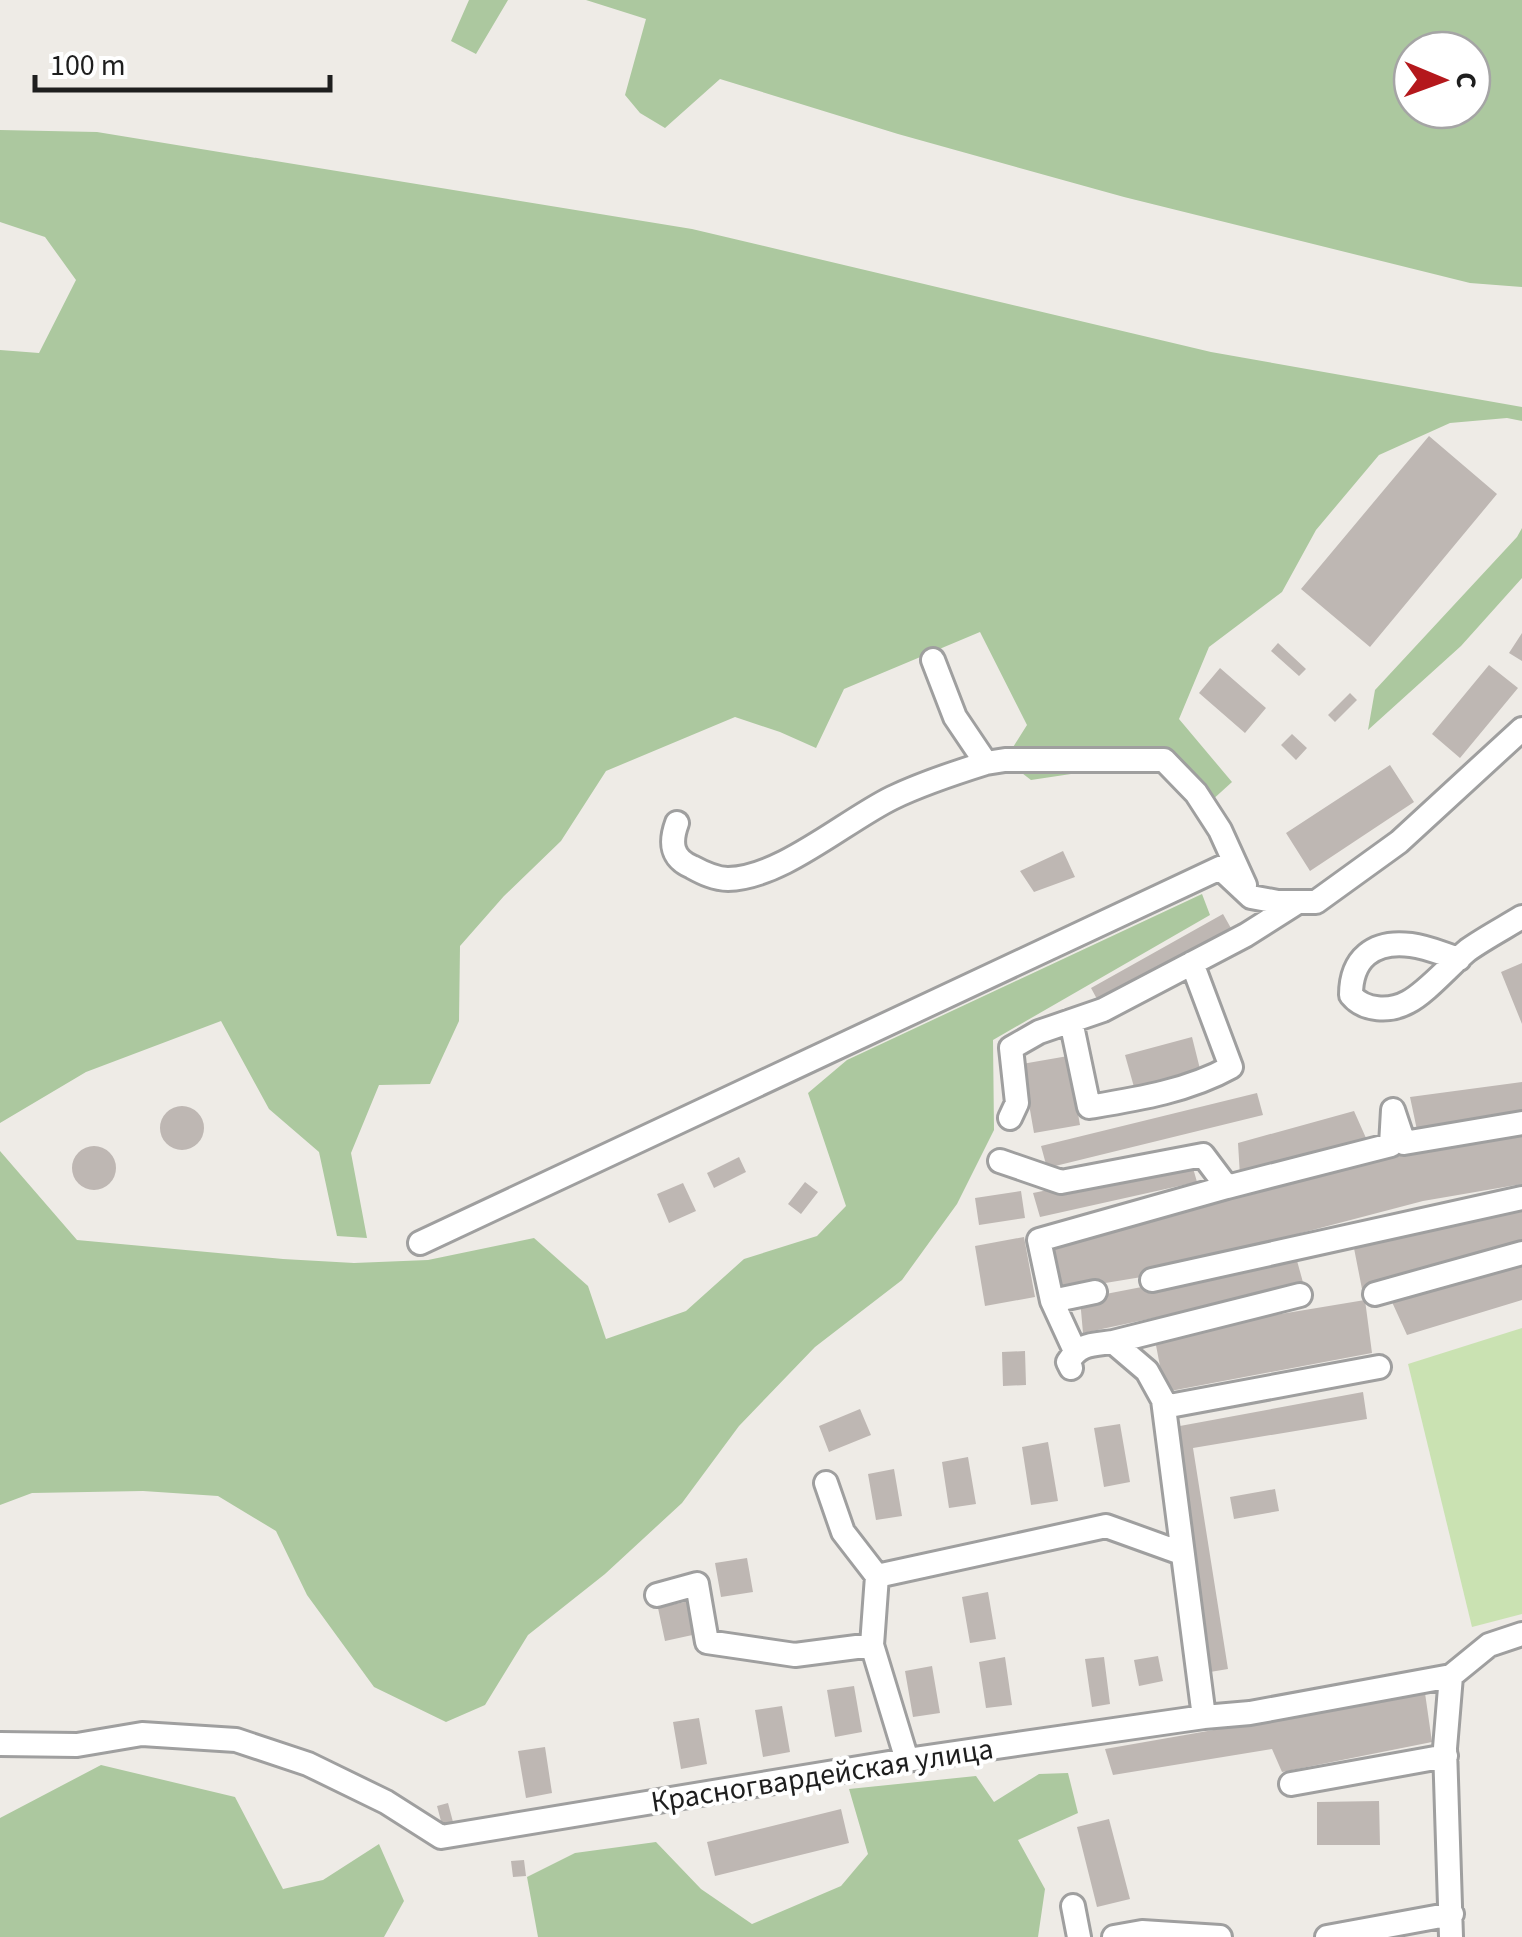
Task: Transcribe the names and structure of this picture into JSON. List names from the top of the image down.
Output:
{
  "streets": {
    "street": ["Красногвардейская улица"]
  },
  "scale_bar": "100 m",
  "north": "right"
}
